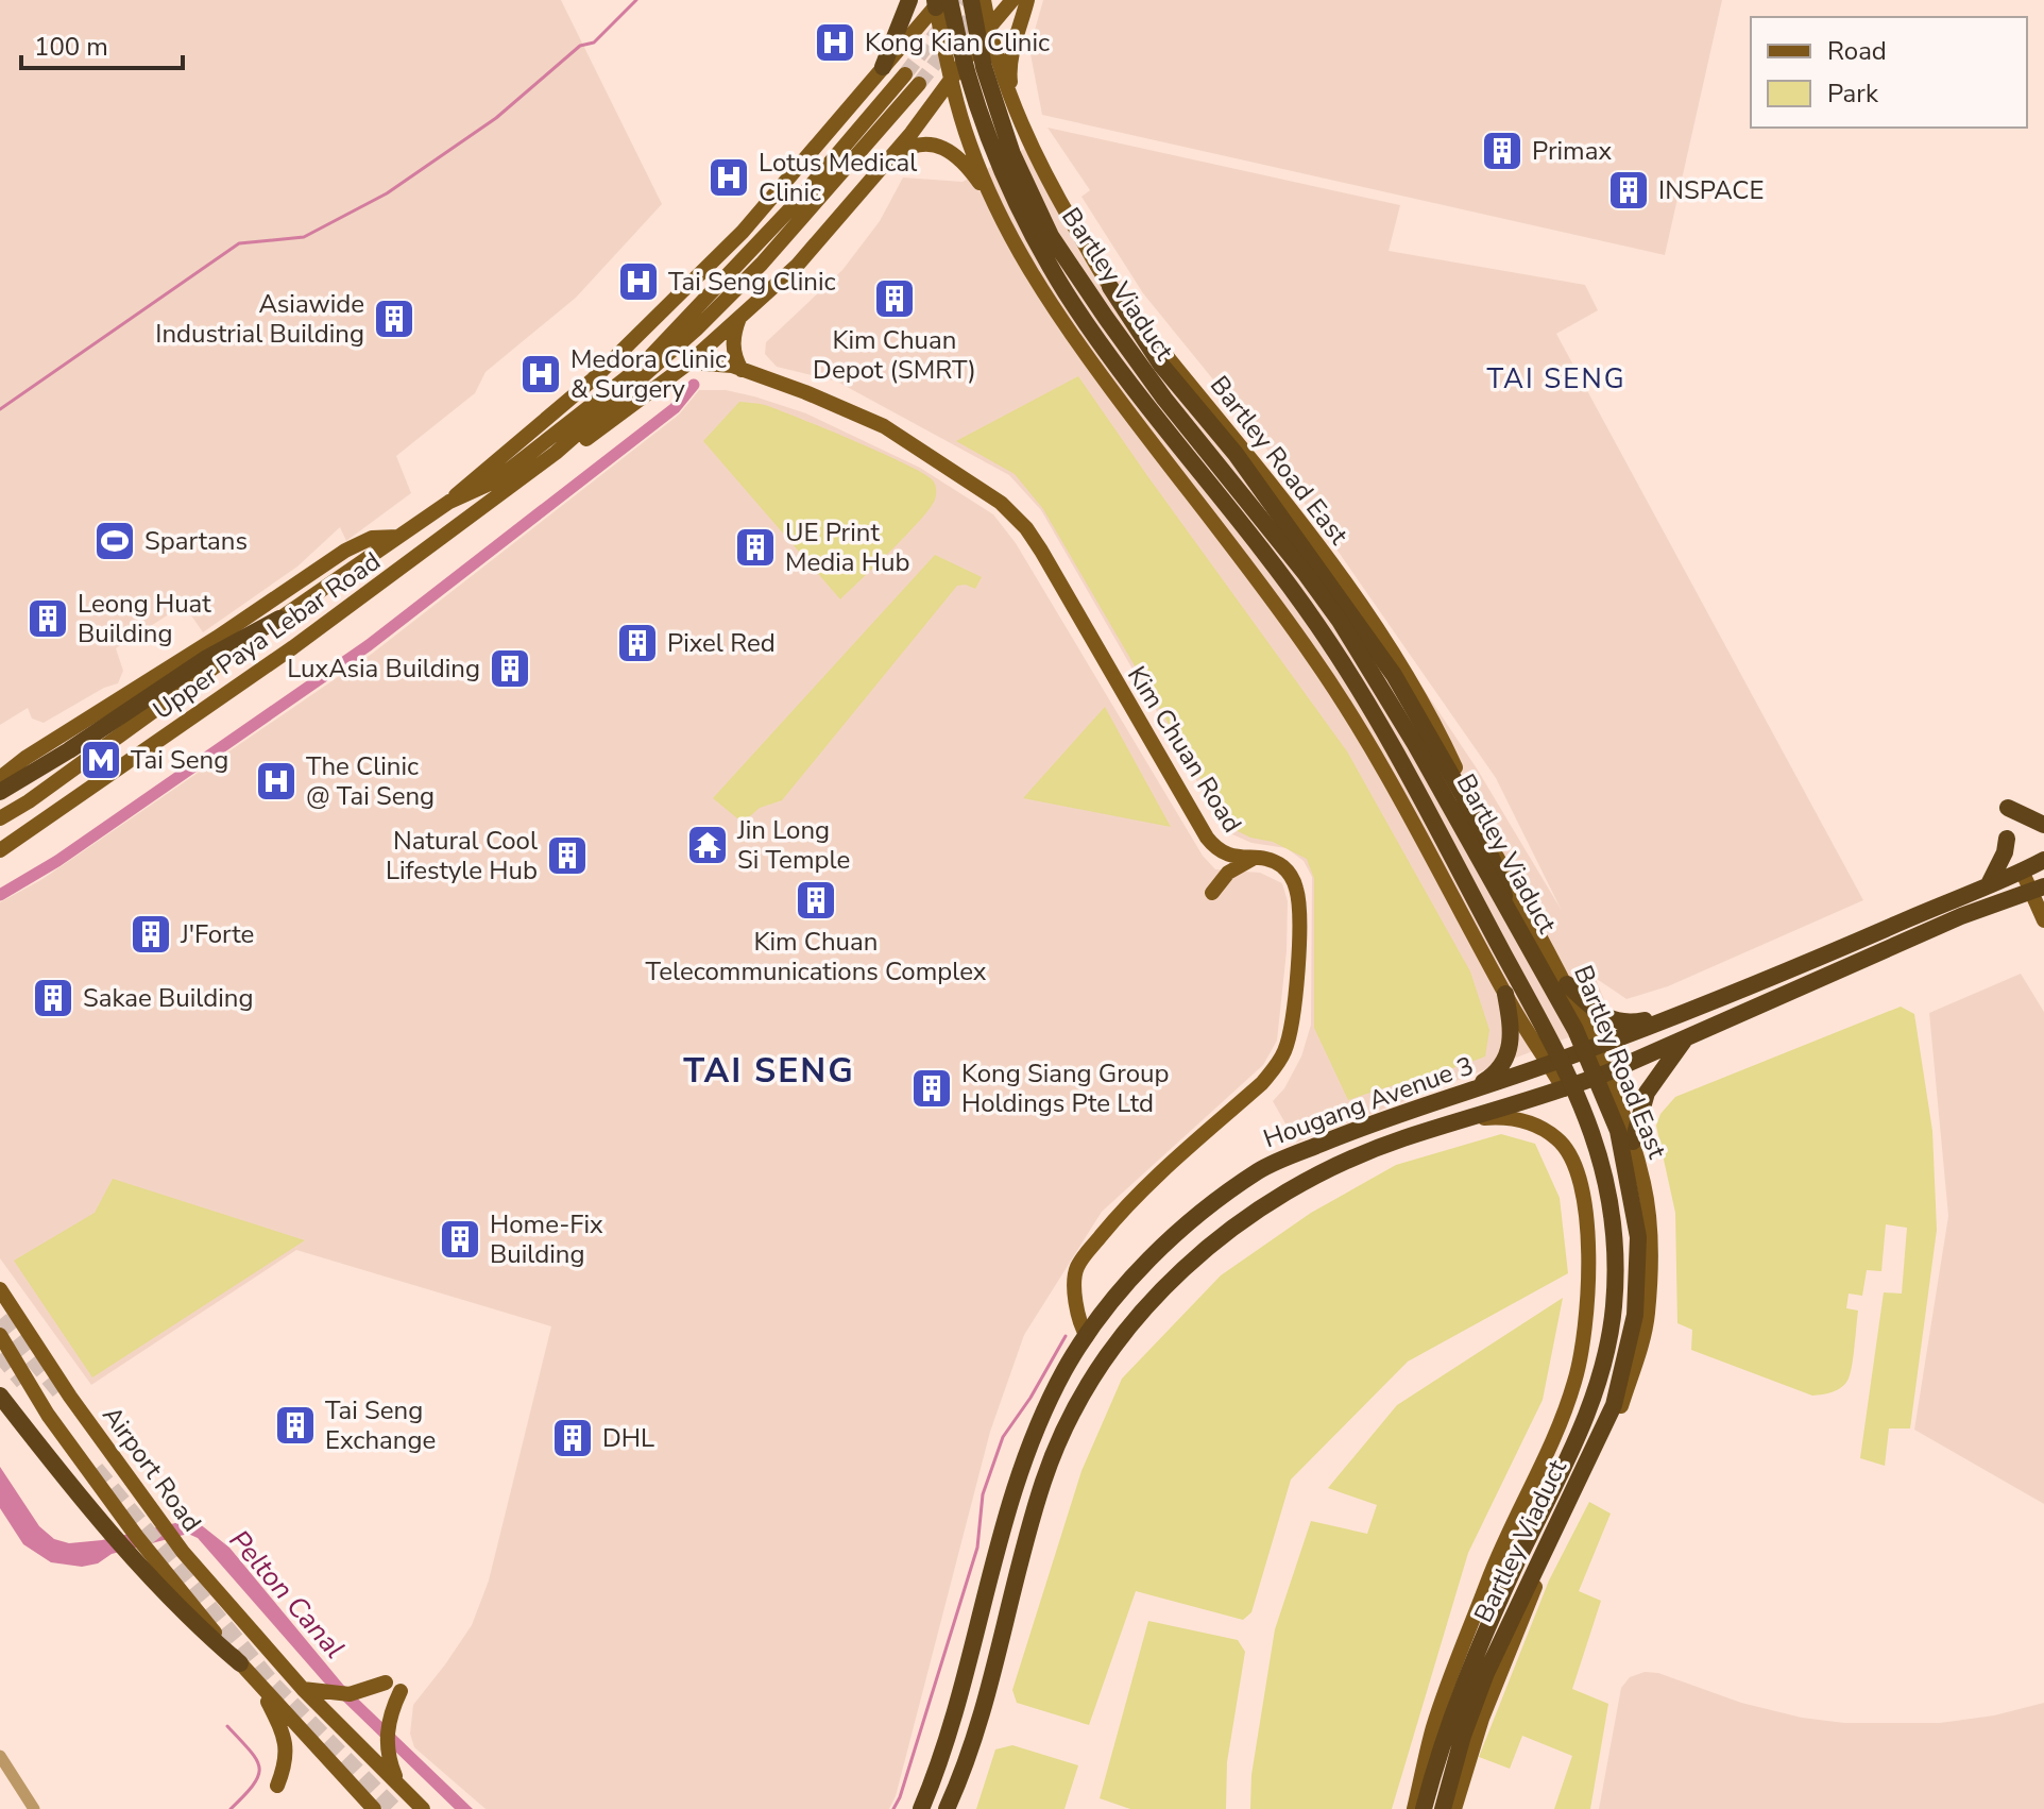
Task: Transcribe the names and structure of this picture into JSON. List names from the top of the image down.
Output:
{
  "streets": {
    "highway": ["Bartley Viaduct", "Hougang Avenue 3"],
    "main road": [
      "Bartley Road East",
      "Upper Paya Lebar Road",
      "Kim Chuan Road",
      "Airport Road"
    ]
  },
  "crossings": [
    ["Bartley Viaduct", "Upper Paya Lebar Road"],
    ["Bartley Road East", "Upper Paya Lebar Road"],
    ["Bartley Road East", "Hougang Avenue 3"],
    ["Upper Paya Lebar Road", "Kim Chuan Road"],
    ["Kim Chuan Road", "Hougang Avenue 3"]
  ],
  "districts": ["TAI SENG", "TAI SENG"],
  "water": ["Pelton Canal"],
  "places": {
    "hospital": [
      "Kong Kian Clinic",
      "Lotus Medical Clinic",
      "Tai Seng Clinic",
      "Medora Clinic & Surgery",
      "The Clinic @ Tai Seng"
    ],
    "building": [
      "Primax",
      "INSPACE",
      "Kim Chuan Depot (SMRT)",
      "Asiawide Industrial Building",
      "UE Print Media Hub",
      "Leong Huat Building",
      "Pixel Red",
      "LuxAsia Building",
      "Natural Cool Lifestyle Hub",
      "Kim Chuan Telecommunications Complex",
      "J'Forte",
      "Sakae Building",
      "Kong Siang Group Holdings Pte Ltd",
      "Home-Fix Building",
      "Tai Seng Exchange",
      "DHL"
    ],
    "sports": ["Spartans"],
    "metro station": ["Tai Seng"],
    "temple": ["Jin Long Si Temple"]
  },
  "legend": ["Road", "Park"],
  "scale_bar": "100 m"
}
